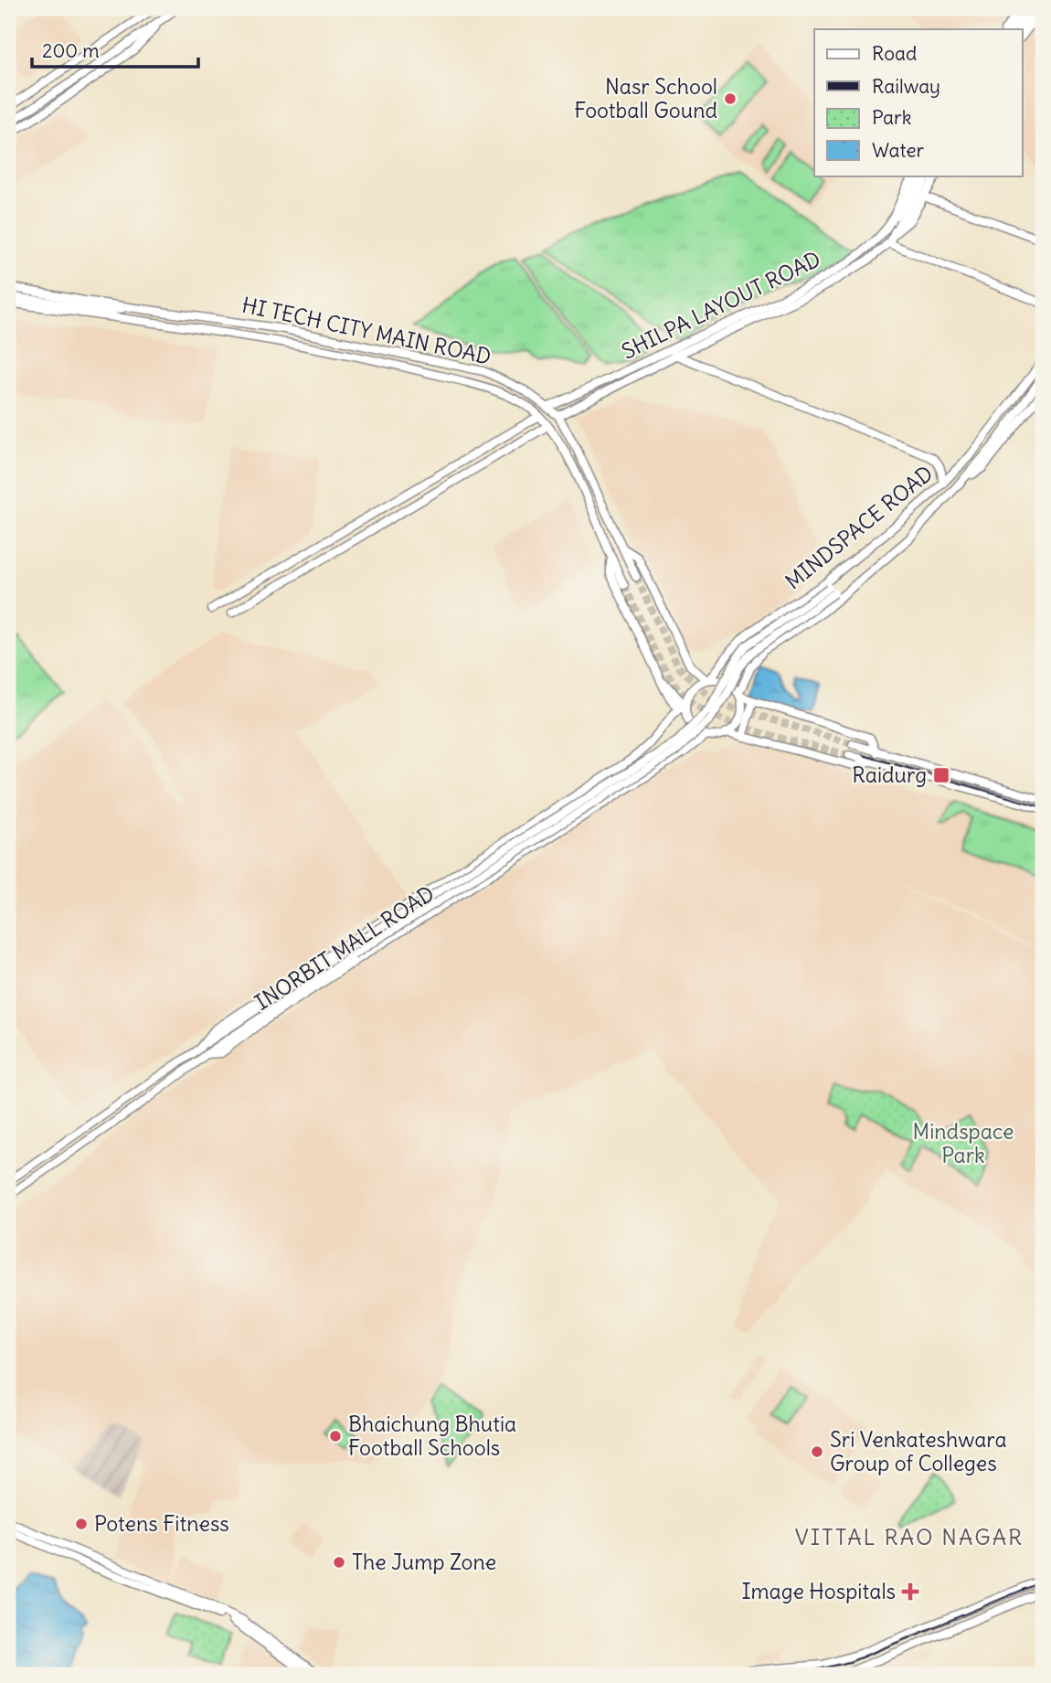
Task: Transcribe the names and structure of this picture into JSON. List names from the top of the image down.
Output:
{
  "streets": {
    "main road": [
      "SHILPA LAYOUT ROAD",
      "HI TECH CITY MAIN ROAD",
      "MINDSPACE ROAD",
      "INORBIT MALL ROAD"
    ]
  },
  "crossings": [
    ["SHILPA LAYOUT ROAD", "HI TECH CITY MAIN ROAD"],
    ["MINDSPACE ROAD", "INORBIT MALL ROAD"]
  ],
  "districts": ["VITTAL RAO NAGAR"],
  "parks": ["Mindspace Park"],
  "places": {
    "other": [
      "Nasr School Football Gound",
      "Bhaichung Bhutia Football Schools",
      "Sri Venkateshwara Group of Colleges",
      "Potens Fitness",
      "The Jump Zone"
    ],
    "transit": ["Raidurg"],
    "health": ["Image Hospitals"]
  },
  "legend": [
    "Road",
    "Railway",
    "Park",
    "Water"
  ],
  "scale_bar": "200 m"
}
